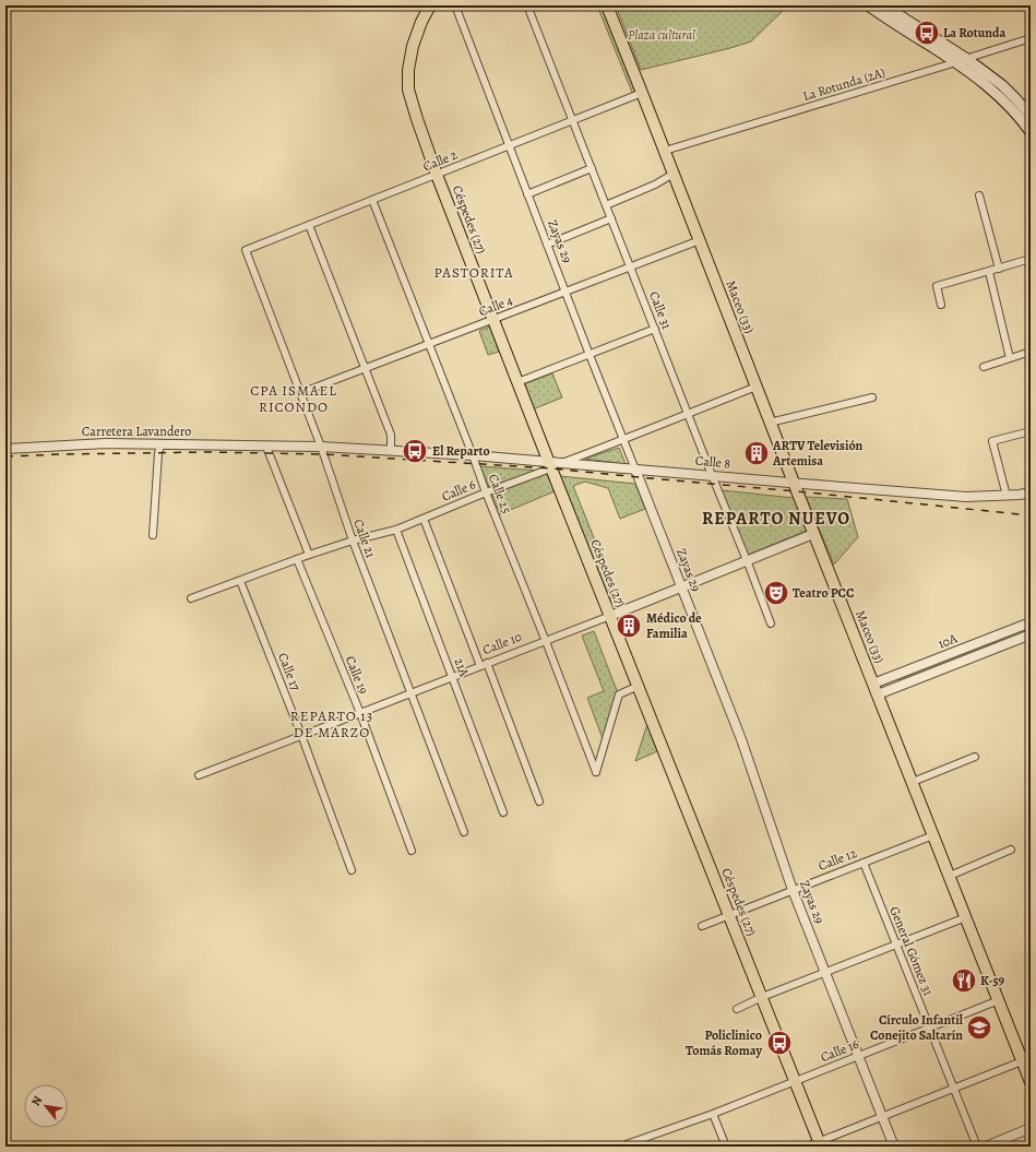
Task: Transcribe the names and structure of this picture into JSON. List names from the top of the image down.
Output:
{
  "streets": {
    "main road": ["Céspedes (27)", "Maceo (33)"],
    "street": [
      "La Rotunda (2A)",
      "Calle 2",
      "Zayas 29",
      "Calle 4",
      "Calle 31",
      "Carretera Lavandero",
      "Calle 8",
      "Calle 6",
      "Calle 25",
      "Calle 21",
      "10A",
      "Calle 10",
      "21A",
      "Calle 17",
      "Calle 19",
      "Calle 12",
      "General Gómez 31",
      "Calle 16"
    ]
  },
  "crossings": [
    ["La Rotunda (2A)", "Maceo (33)"],
    ["Calle 2", "Céspedes (27)"],
    ["Calle 2", "Zayas 29"],
    ["Calle 2", "Maceo (33)"],
    ["Calle 2", "Calle 31"],
    ["Calle 2", "Calle 25"],
    ["Calle 2", "Calle 21"],
    ["Céspedes (27)", "Calle 4"],
    ["Céspedes (27)", "Calle 8"],
    ["Céspedes (27)", "Calle 6"],
    ["Céspedes (27)", "Calle 25"],
    ["Céspedes (27)", "Calle 10"],
    ["Céspedes (27)", "Calle 12"],
    ["Céspedes (27)", "Calle 16"],
    ["Zayas 29", "Calle 4"],
    ["Zayas 29", "Calle 8"],
    ["Zayas 29", "Calle 10"],
    ["Zayas 29", "Calle 12"],
    ["Zayas 29", "Calle 16"],
    ["Calle 4", "Maceo (33)"],
    ["Calle 4", "Calle 31"],
    ["Calle 4", "Calle 25"],
    ["Calle 4", "Calle 21"],
    ["Maceo (33)", "Calle 8"],
    ["Maceo (33)", "10A"],
    ["Maceo (33)", "Calle 10"],
    ["Maceo (33)", "Calle 12"],
    ["Maceo (33)", "Calle 16"],
    ["Calle 31", "Calle 8"],
    ["Calle 31", "Calle 10"],
    ["Carretera Lavandero", "Calle 8"],
    ["Carretera Lavandero", "Calle 21"],
    ["Calle 8", "Calle 6"],
    ["Calle 8", "Calle 25"],
    ["Calle 6", "Calle 25"],
    ["Calle 6", "Calle 21"],
    ["Calle 6", "21A"],
    ["Calle 6", "Calle 17"],
    ["Calle 6", "Calle 19"],
    ["Calle 25", "Calle 10"],
    ["Calle 21", "Calle 10"],
    ["Calle 10", "21A"],
    ["Calle 10", "Calle 17"],
    ["Calle 10", "Calle 19"],
    ["Calle 12", "General Gómez 31"],
    ["General Gómez 31", "Calle 16"]
  ],
  "districts": [
    "PASTORITA",
    "CPA ISMAEL RICONDO",
    "REPARTO NUEVO",
    "REPARTO 13 DE MARZO"
  ],
  "parks": ["Plaza cultural"],
  "places": {
    "bus stop": ["La Rotunda", "El Reparto", "Policlinico Tomás Romay"],
    "building": ["ARTV Televisión Artemisa", "Médico de Familia"],
    "theatre": ["Teatro PCC"],
    "restaurant": ["K-59"],
    "school or university": ["Círculo Infantil Conejito Saltarín"]
  },
  "north": "top left"
}
